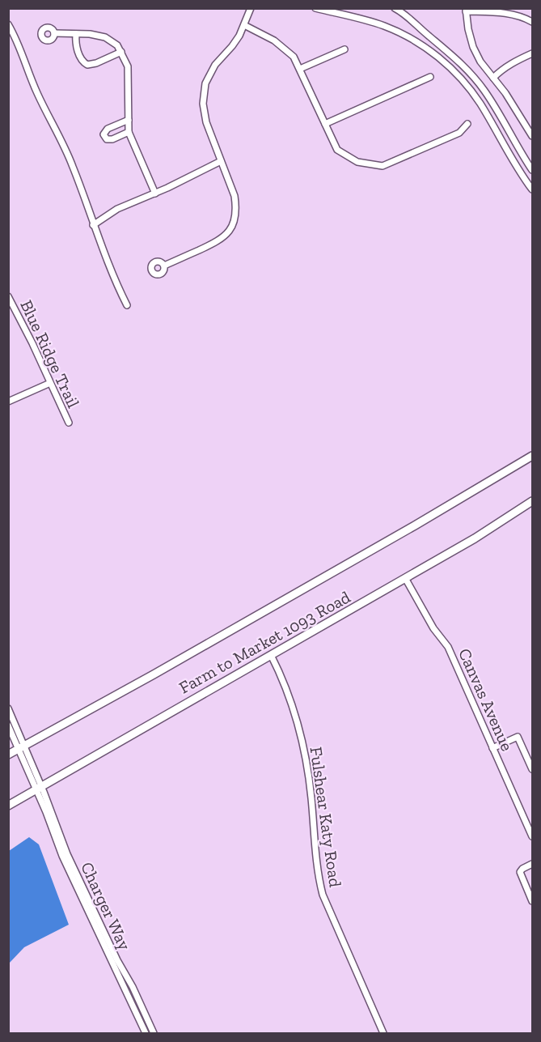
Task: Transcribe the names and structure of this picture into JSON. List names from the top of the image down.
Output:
{
  "streets": {
    "main road": ["Farm to Market 1093 Road"],
    "street": [
      "Blue Ridge Trail",
      "Canvas Avenue",
      "Fulshear Katy Road",
      "Charger Way"
    ]
  },
  "crossings": [
    ["Farm to Market 1093 Road", "Canvas Avenue"],
    ["Farm to Market 1093 Road", "Fulshear Katy Road"],
    ["Farm to Market 1093 Road", "Charger Way"]
  ]
}
